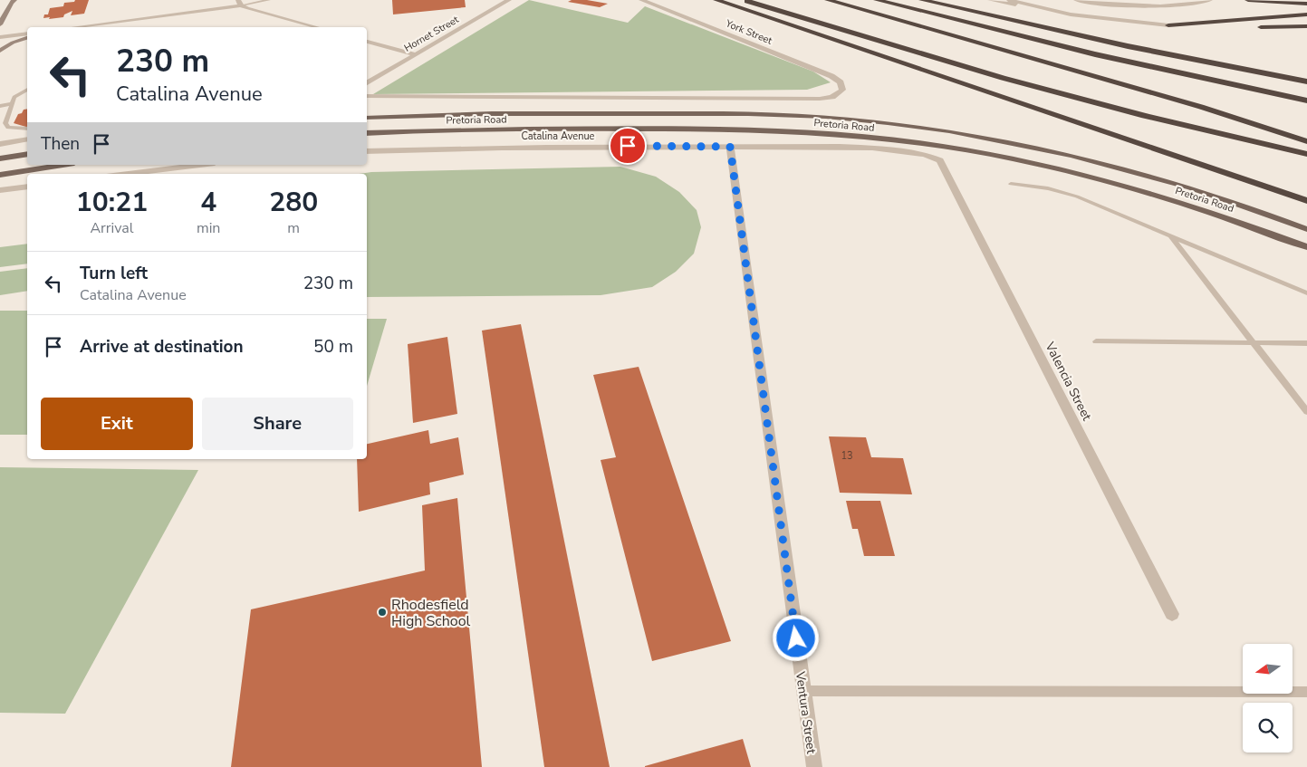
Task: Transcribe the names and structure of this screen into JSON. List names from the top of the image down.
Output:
{
  "streets": {
    "main road": ["Pretoria Road"],
    "street": [
      "York Street",
      "Hornet Street",
      "Catalina Avenue",
      "Valencia Street",
      "Ventura Street"
    ]
  },
  "crossings": [
    ["Catalina Avenue", "Valencia Street"],
    ["Catalina Avenue", "Ventura Street"]
  ],
  "places": ["Rhodesfield High School"],
  "house_numbers": ["13"],
  "north": "left",
  "page": {
    "turn": ["230 m", "Catalina Avenue"],
    "then": "Then",
    "eta": [
      "10:21",
      "Arrival",
      "4",
      "min",
      "280",
      "m"
    ],
    "list": [
      {
        "name": "Turn left",
        "note": "Catalina Avenue",
        "value": "230 m"
      },
      {
        "name": "Arrive at destination",
        "value": "50 m"
      }
    ],
    "buttons": ["Exit", "Share"]
  }
}
